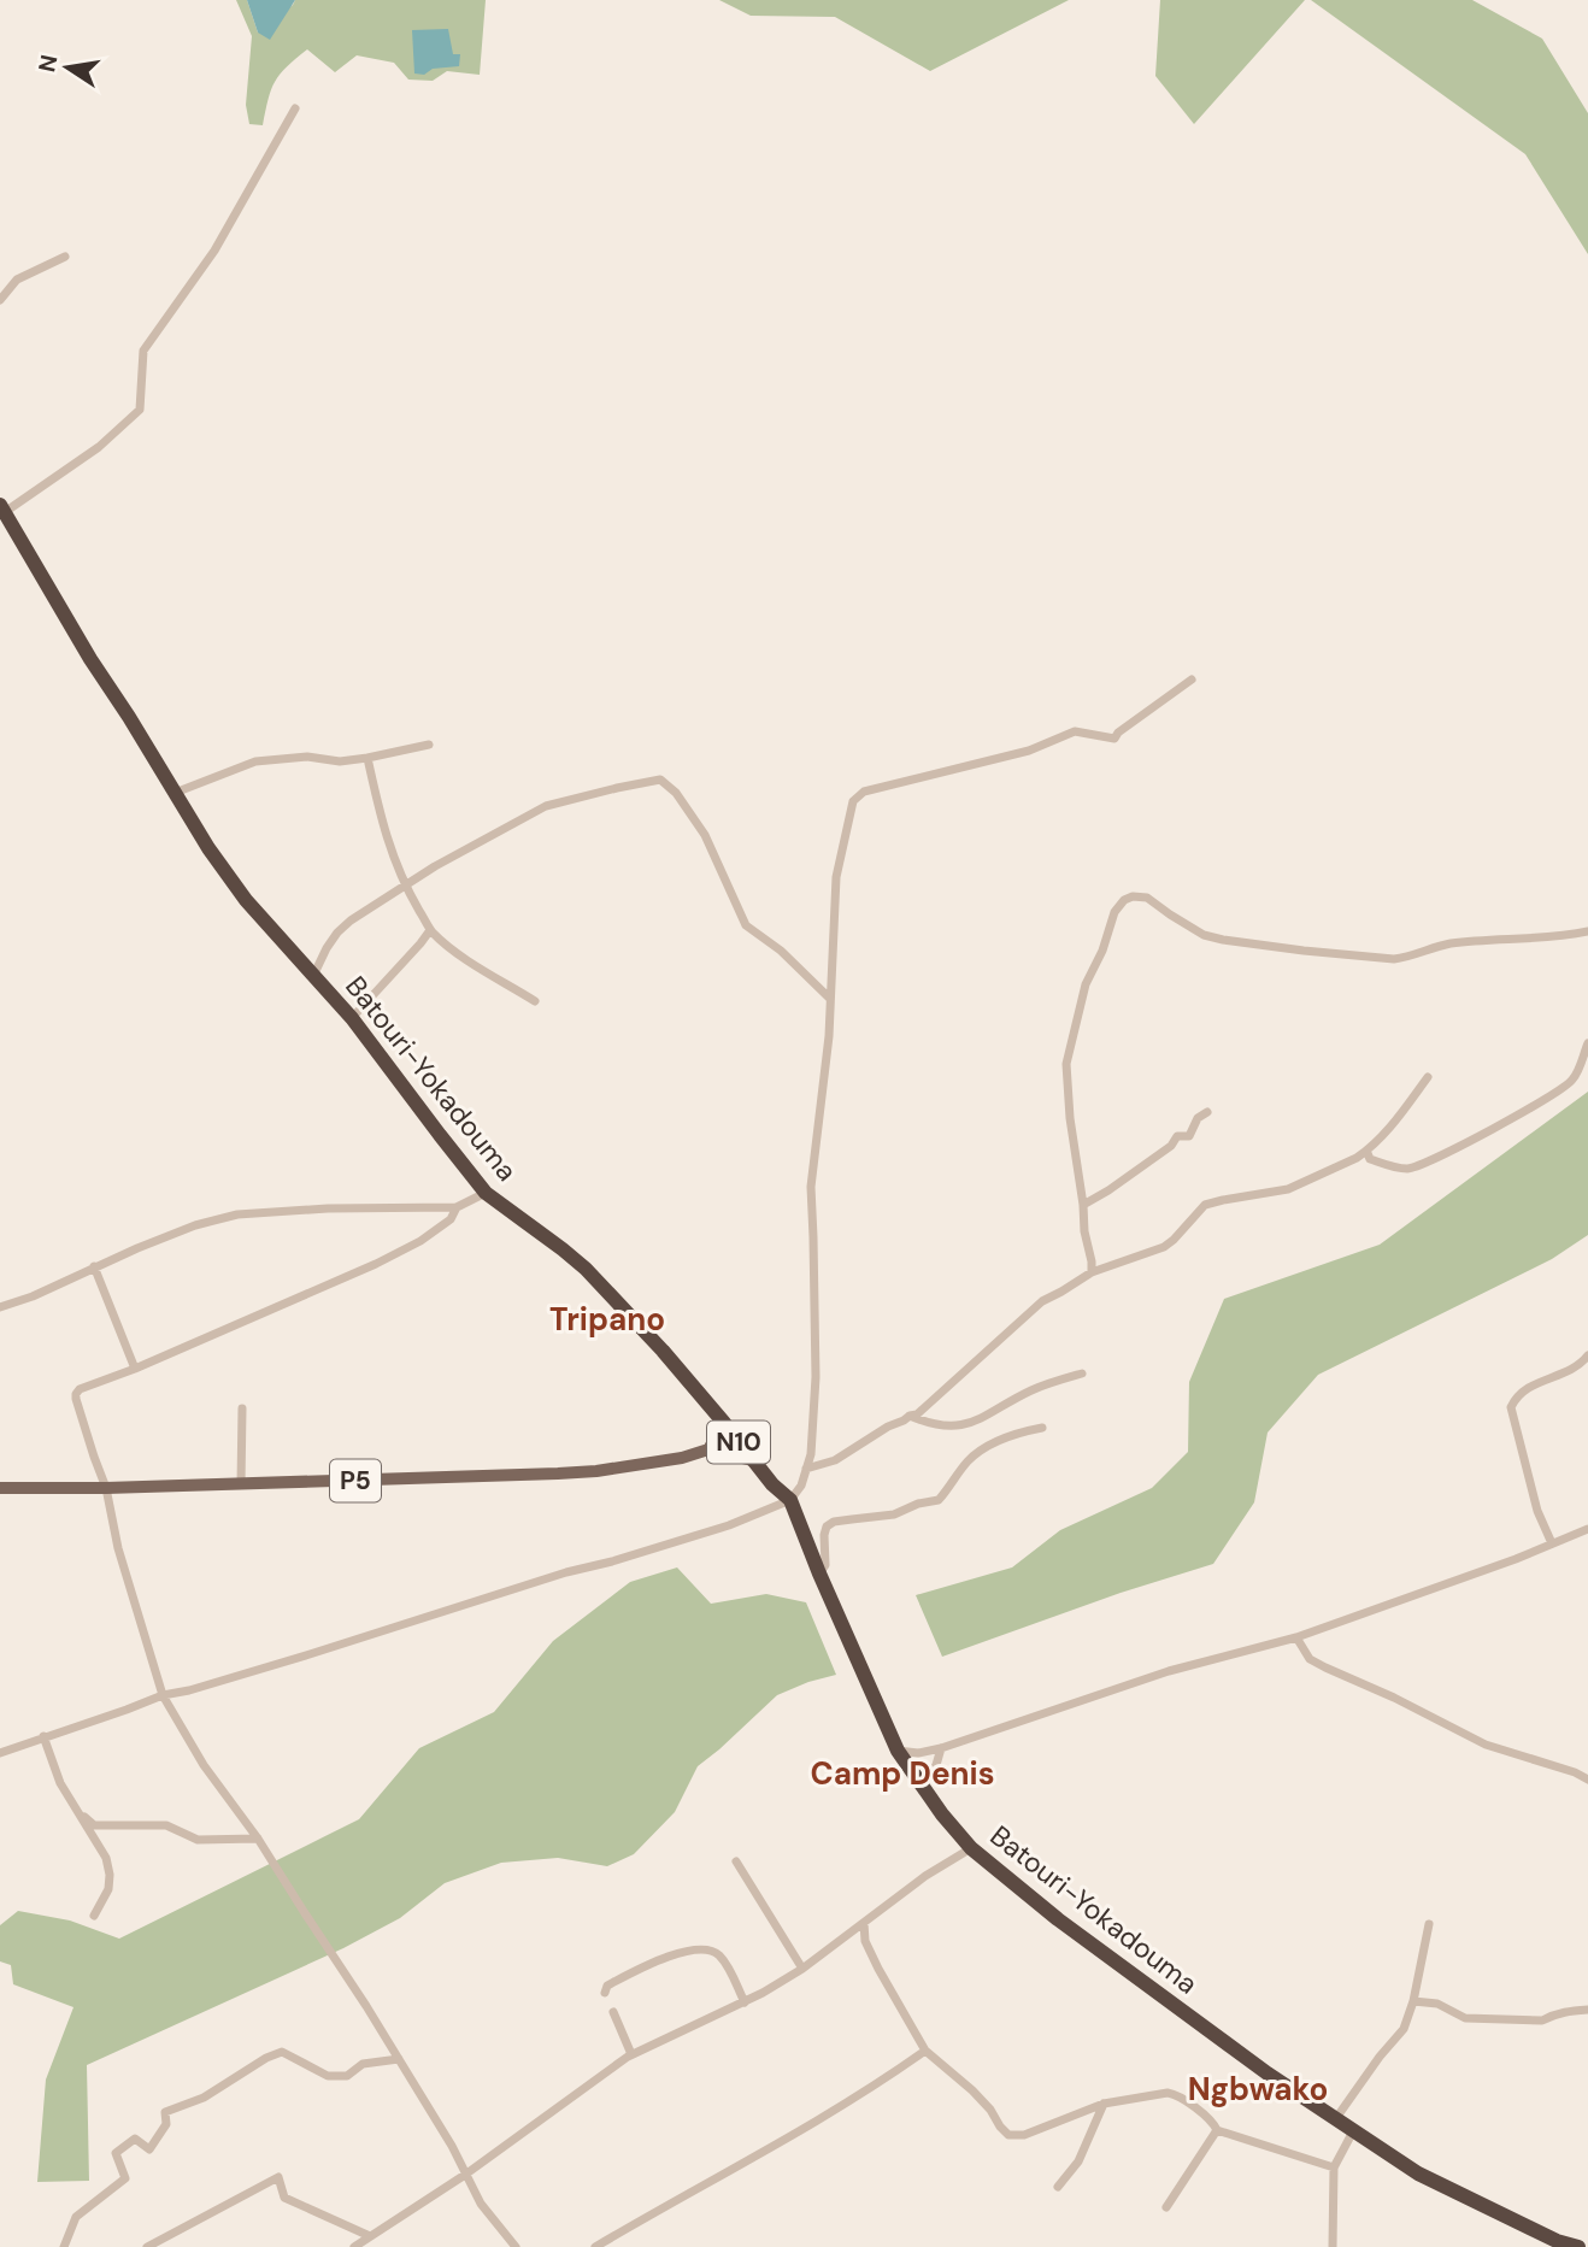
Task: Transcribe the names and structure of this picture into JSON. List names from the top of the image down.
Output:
{
  "streets": {
    "highway": ["Batouri-Yokadouma", "N10"],
    "main road": ["P5"]
  },
  "crossings": [
    ["Batouri-Yokadouma", "P5"]
  ],
  "districts": ["Tripano", "Camp Denis", "Ngbwako"],
  "north": "left"
}
